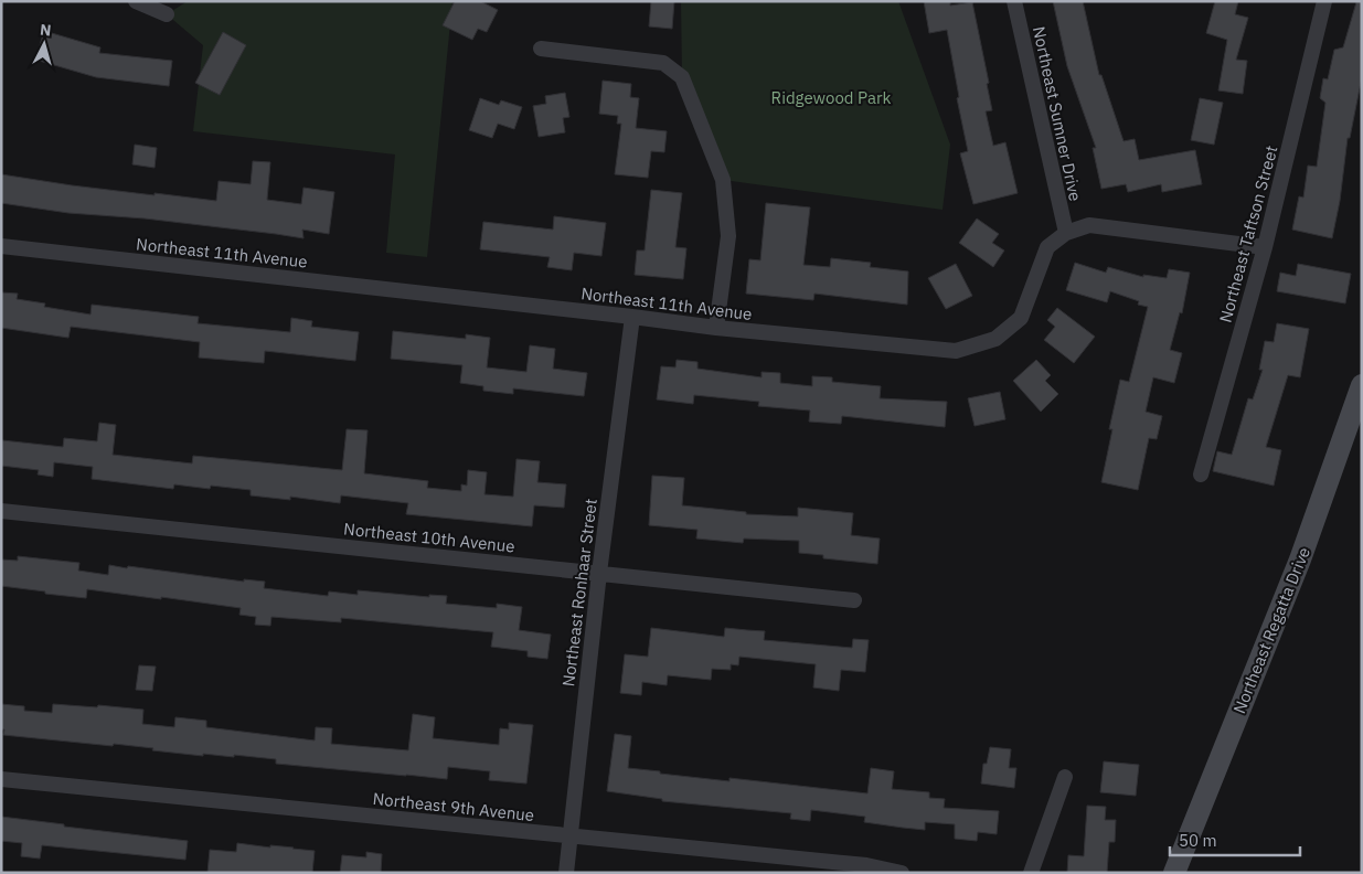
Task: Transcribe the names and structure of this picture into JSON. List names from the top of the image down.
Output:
{
  "streets": {
    "main road": ["Northeast Regatta Drive"],
    "street": [
      "Northeast Sumner Drive",
      "Northeast Taftson Street",
      "Northeast 11th Avenue",
      "Northeast 10th Avenue",
      "Northeast Ronhaar Street",
      "Northeast 9th Avenue"
    ]
  },
  "crossings": [
    ["Northeast Sumner Drive", "Northeast 11th Avenue"],
    ["Northeast Taftson Street", "Northeast 11th Avenue"],
    ["Northeast 11th Avenue", "Northeast Ronhaar Street"],
    ["Northeast 10th Avenue", "Northeast Ronhaar Street"],
    ["Northeast Ronhaar Street", "Northeast 9th Avenue"]
  ],
  "parks": ["Ridgewood Park"],
  "scale_bar": "50 m",
  "north": "top"
}
